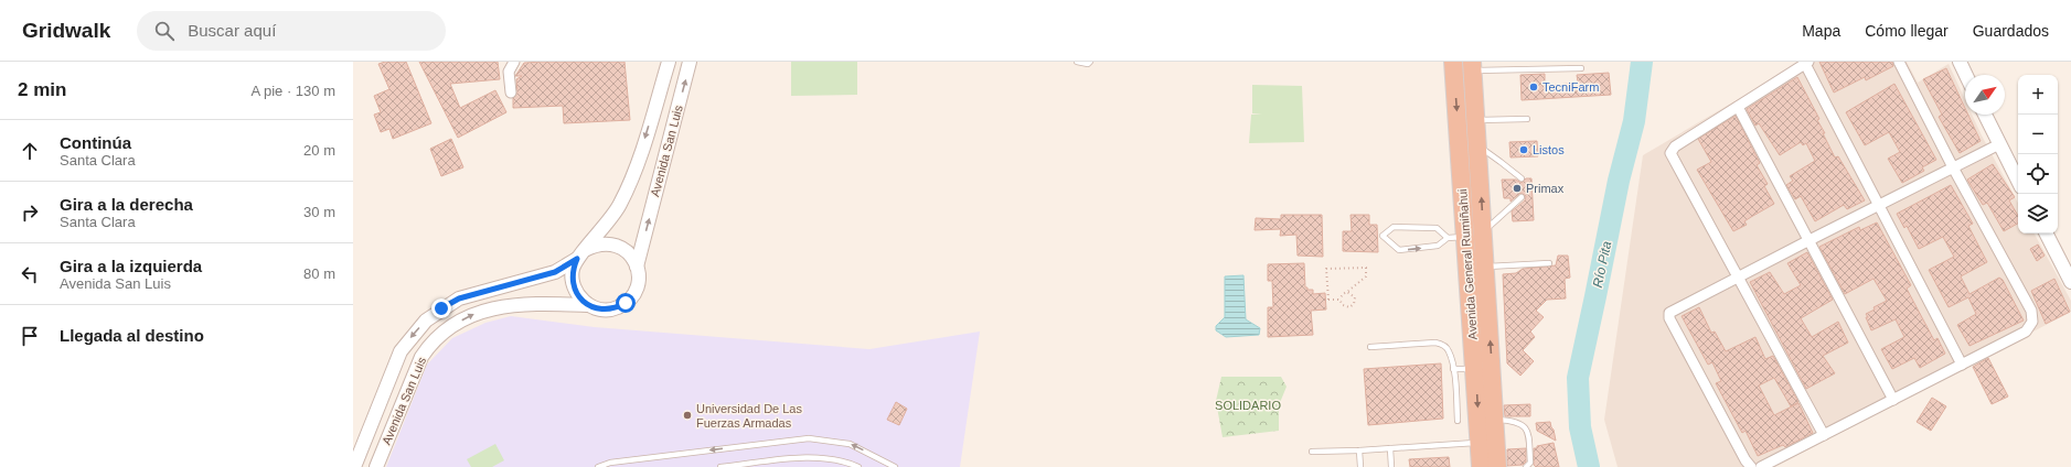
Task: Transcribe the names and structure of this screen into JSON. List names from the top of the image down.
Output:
{
  "streets": {
    "highway": ["Avenida General Rumiñahui"],
    "street": ["Avenida San Luis"]
  },
  "water": ["Río Pita"],
  "parks": ["SOLIDARIO"],
  "places": [
    "TecniFarm",
    "Listos",
    "Primax",
    "Universidad De Las Fuerzas Armadas"
  ],
  "north": "top right",
  "page": {
    "header": "Gridwalk",
    "search": "Buscar aquí",
    "nav": ["Mapa", "Cómo llegar", "Guardados"],
    "heading": ["2 min", "A pie · 130 m"],
    "map_buttons": ["+", "−"],
    "list": [
      ["Continúa", "Santa Clara", "20 m"],
      ["Gira a la derecha", "Santa Clara", "30 m"],
      ["Gira a la izquierda", "Avenida San Luis", "80 m"],
      "Llegada al destino"
    ]
  }
}
